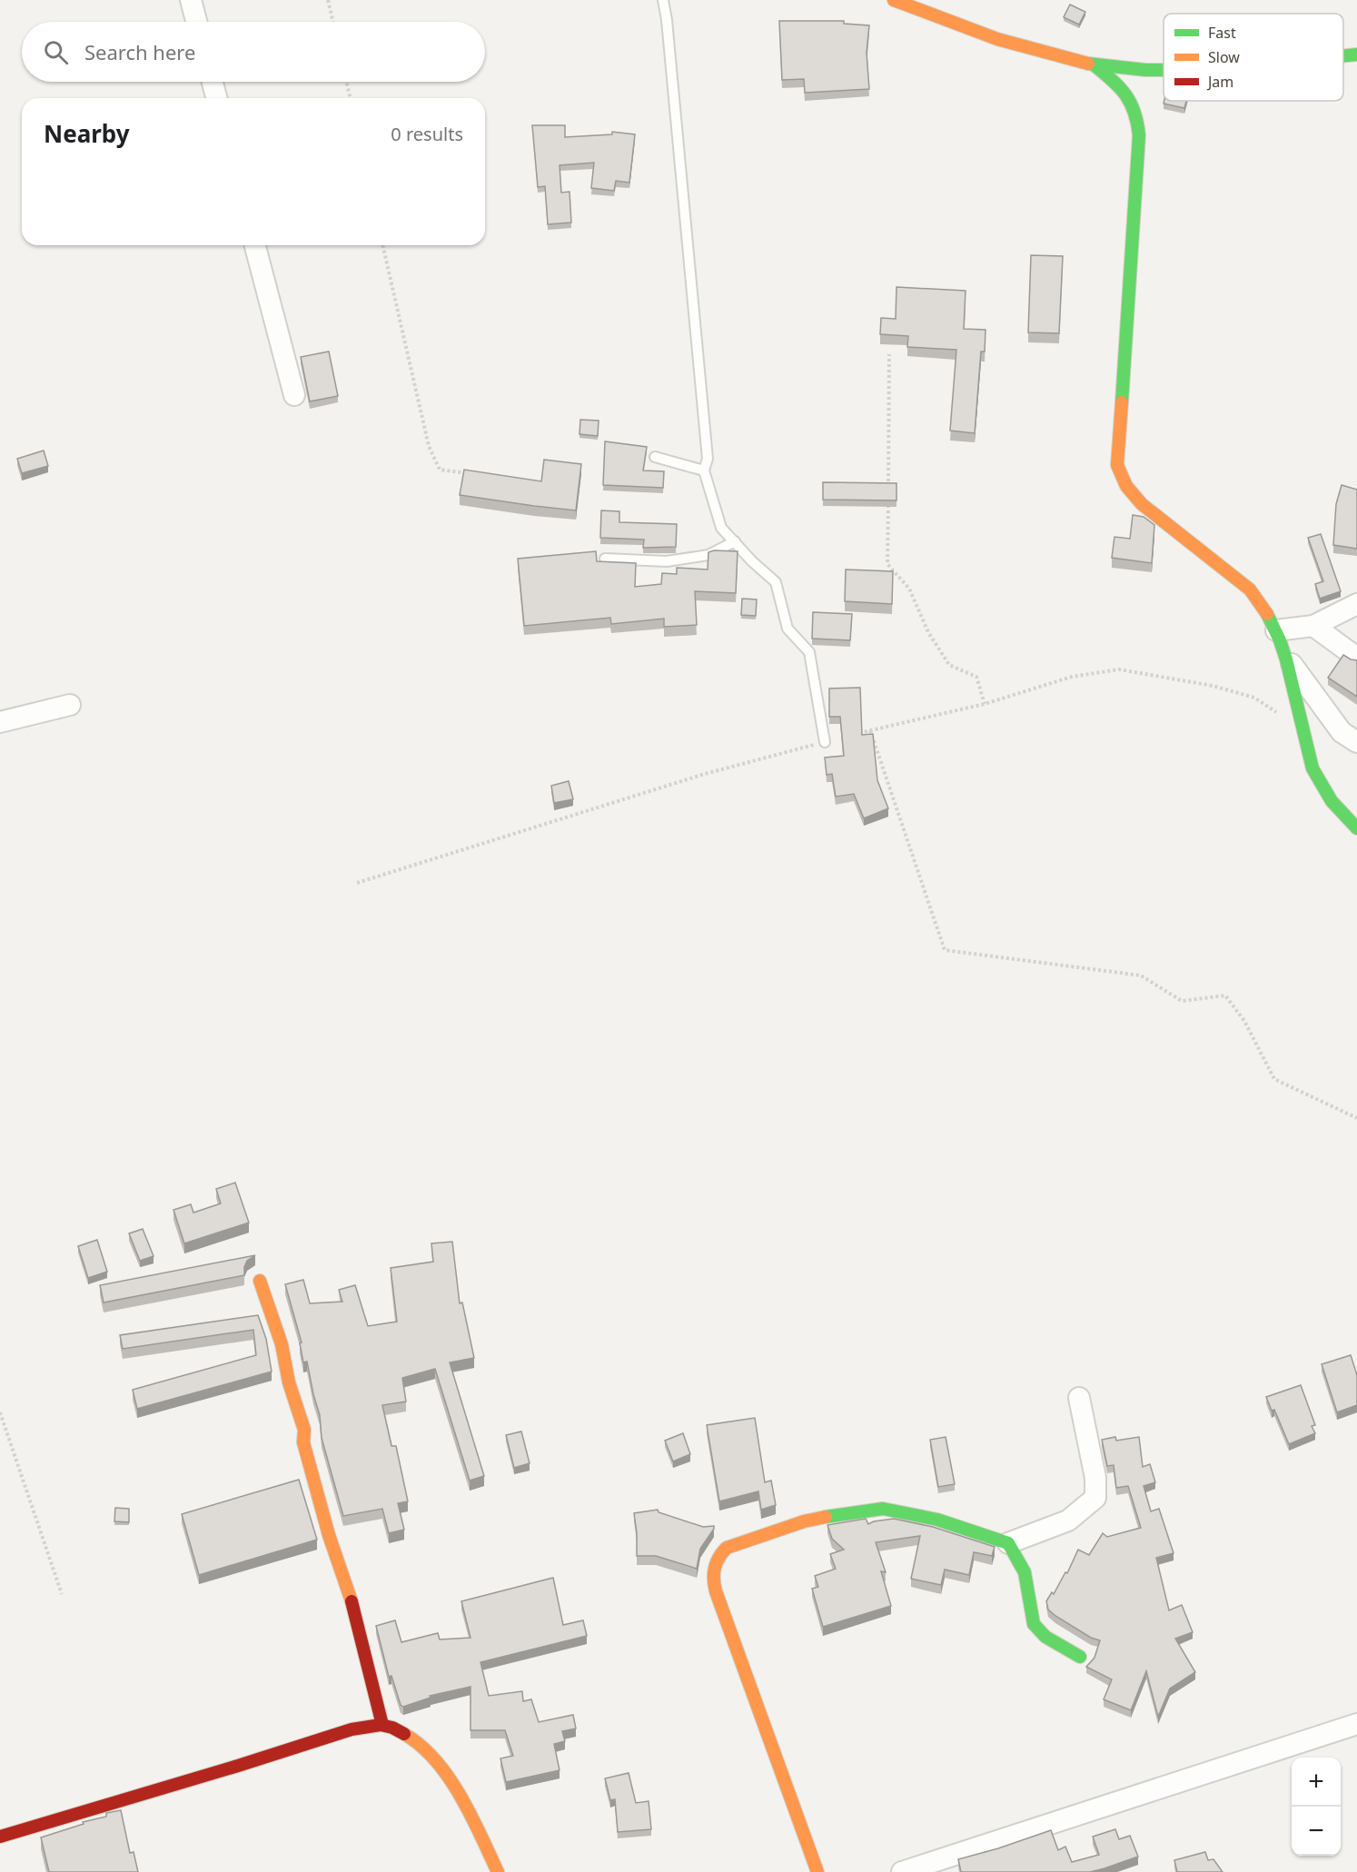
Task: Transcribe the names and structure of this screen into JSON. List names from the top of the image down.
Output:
{
  "legend": ["Fast", "Slow", "Jam"],
  "page": {
    "search": "Search here",
    "heading": ["Nearby", "0 results"],
    "map_buttons": ["+", "−"]
  }
}
